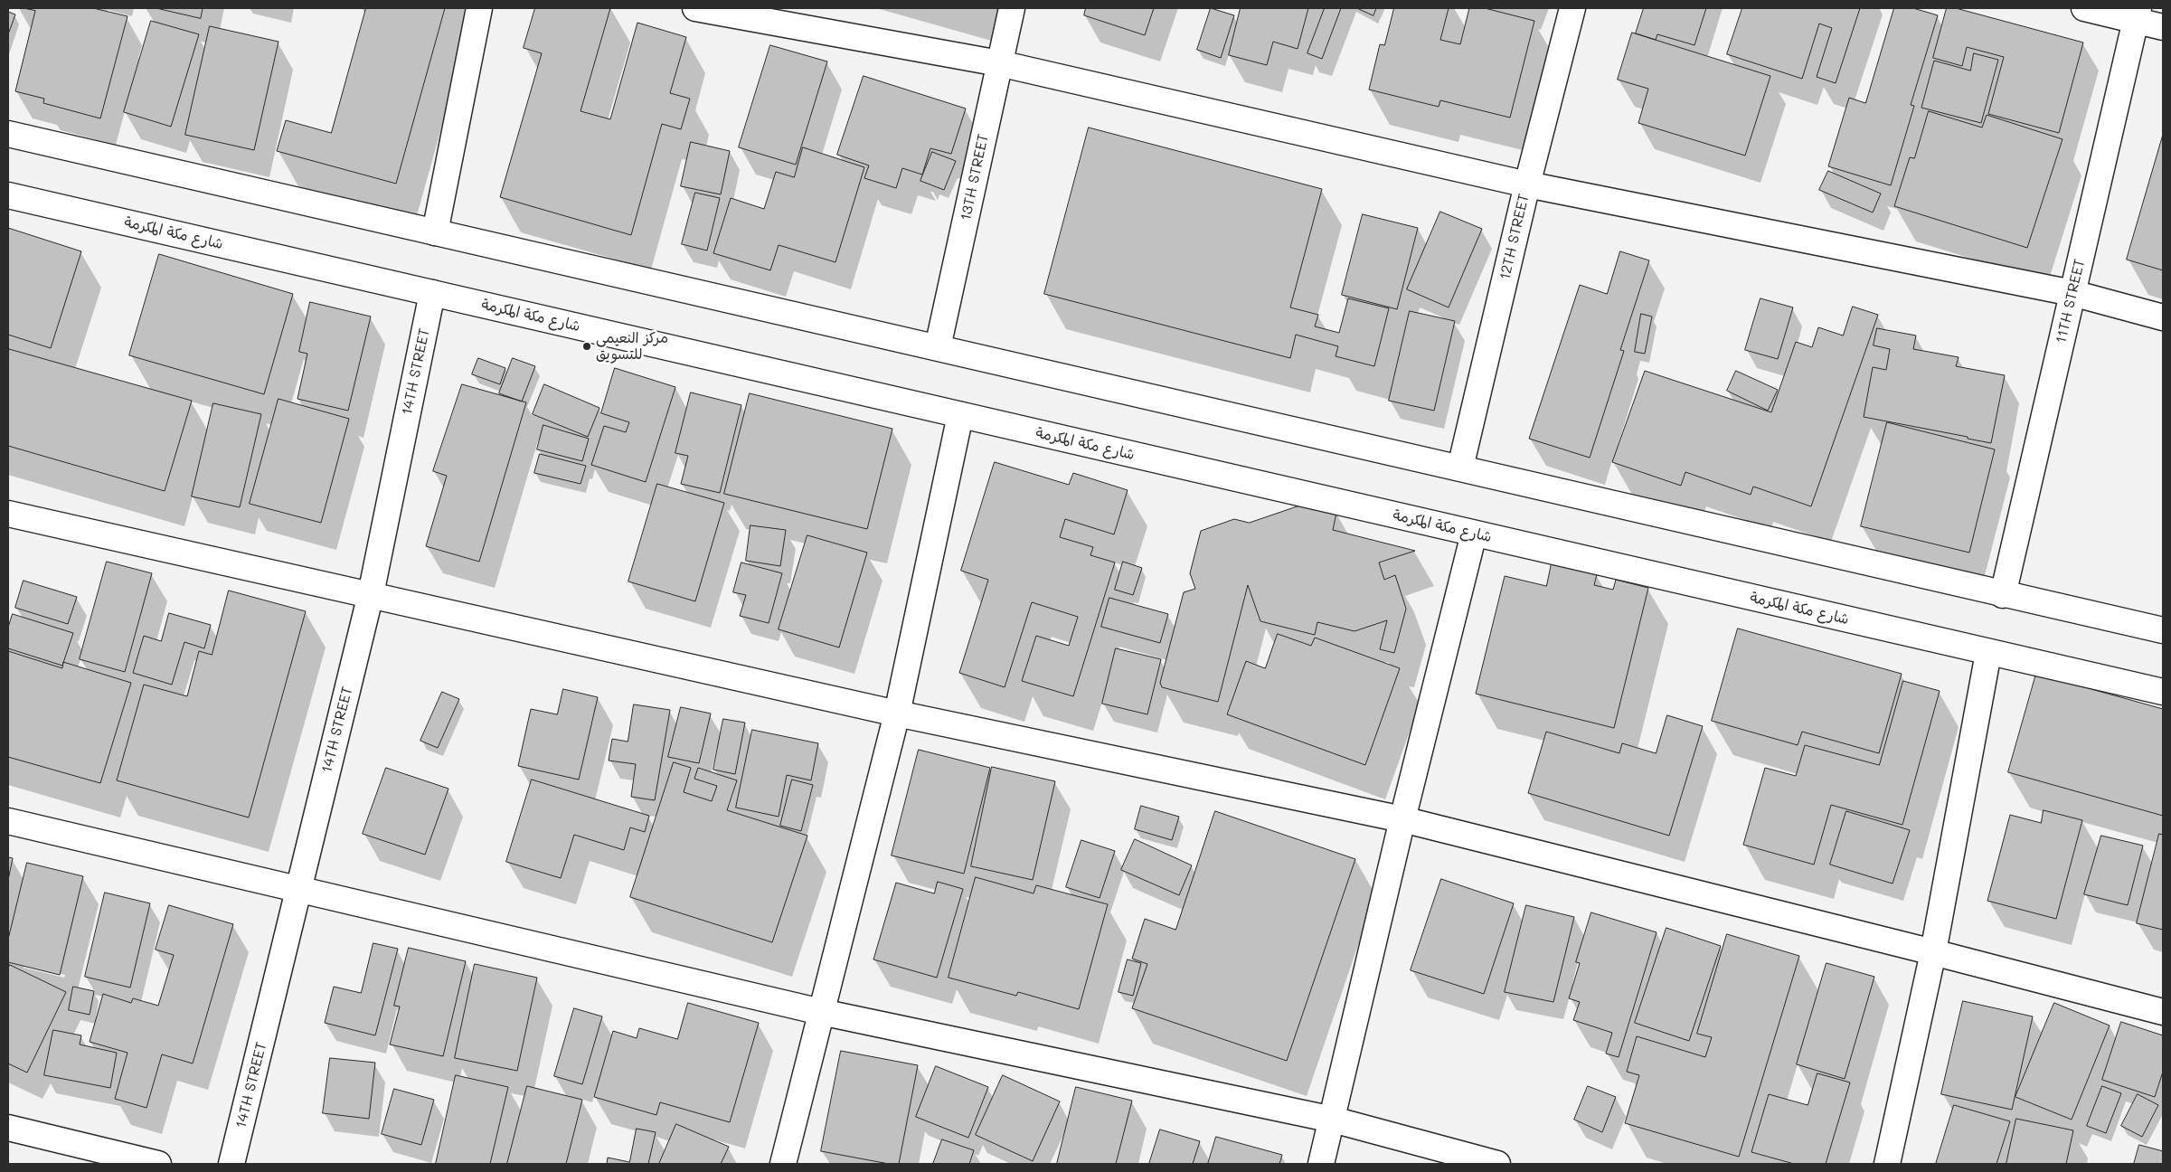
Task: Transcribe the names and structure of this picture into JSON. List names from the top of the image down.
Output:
{
  "streets": {
    "street": [
      "13TH STREET",
      "شارع مكة المكرمة",
      "12TH STREET",
      "11TH STREET",
      "14TH STREET"
    ]
  },
  "crossings": [
    ["شارع مكة المكرمة", "14TH STREET"]
  ],
  "places": ["مركز النعيمي للتسويق"]
}
